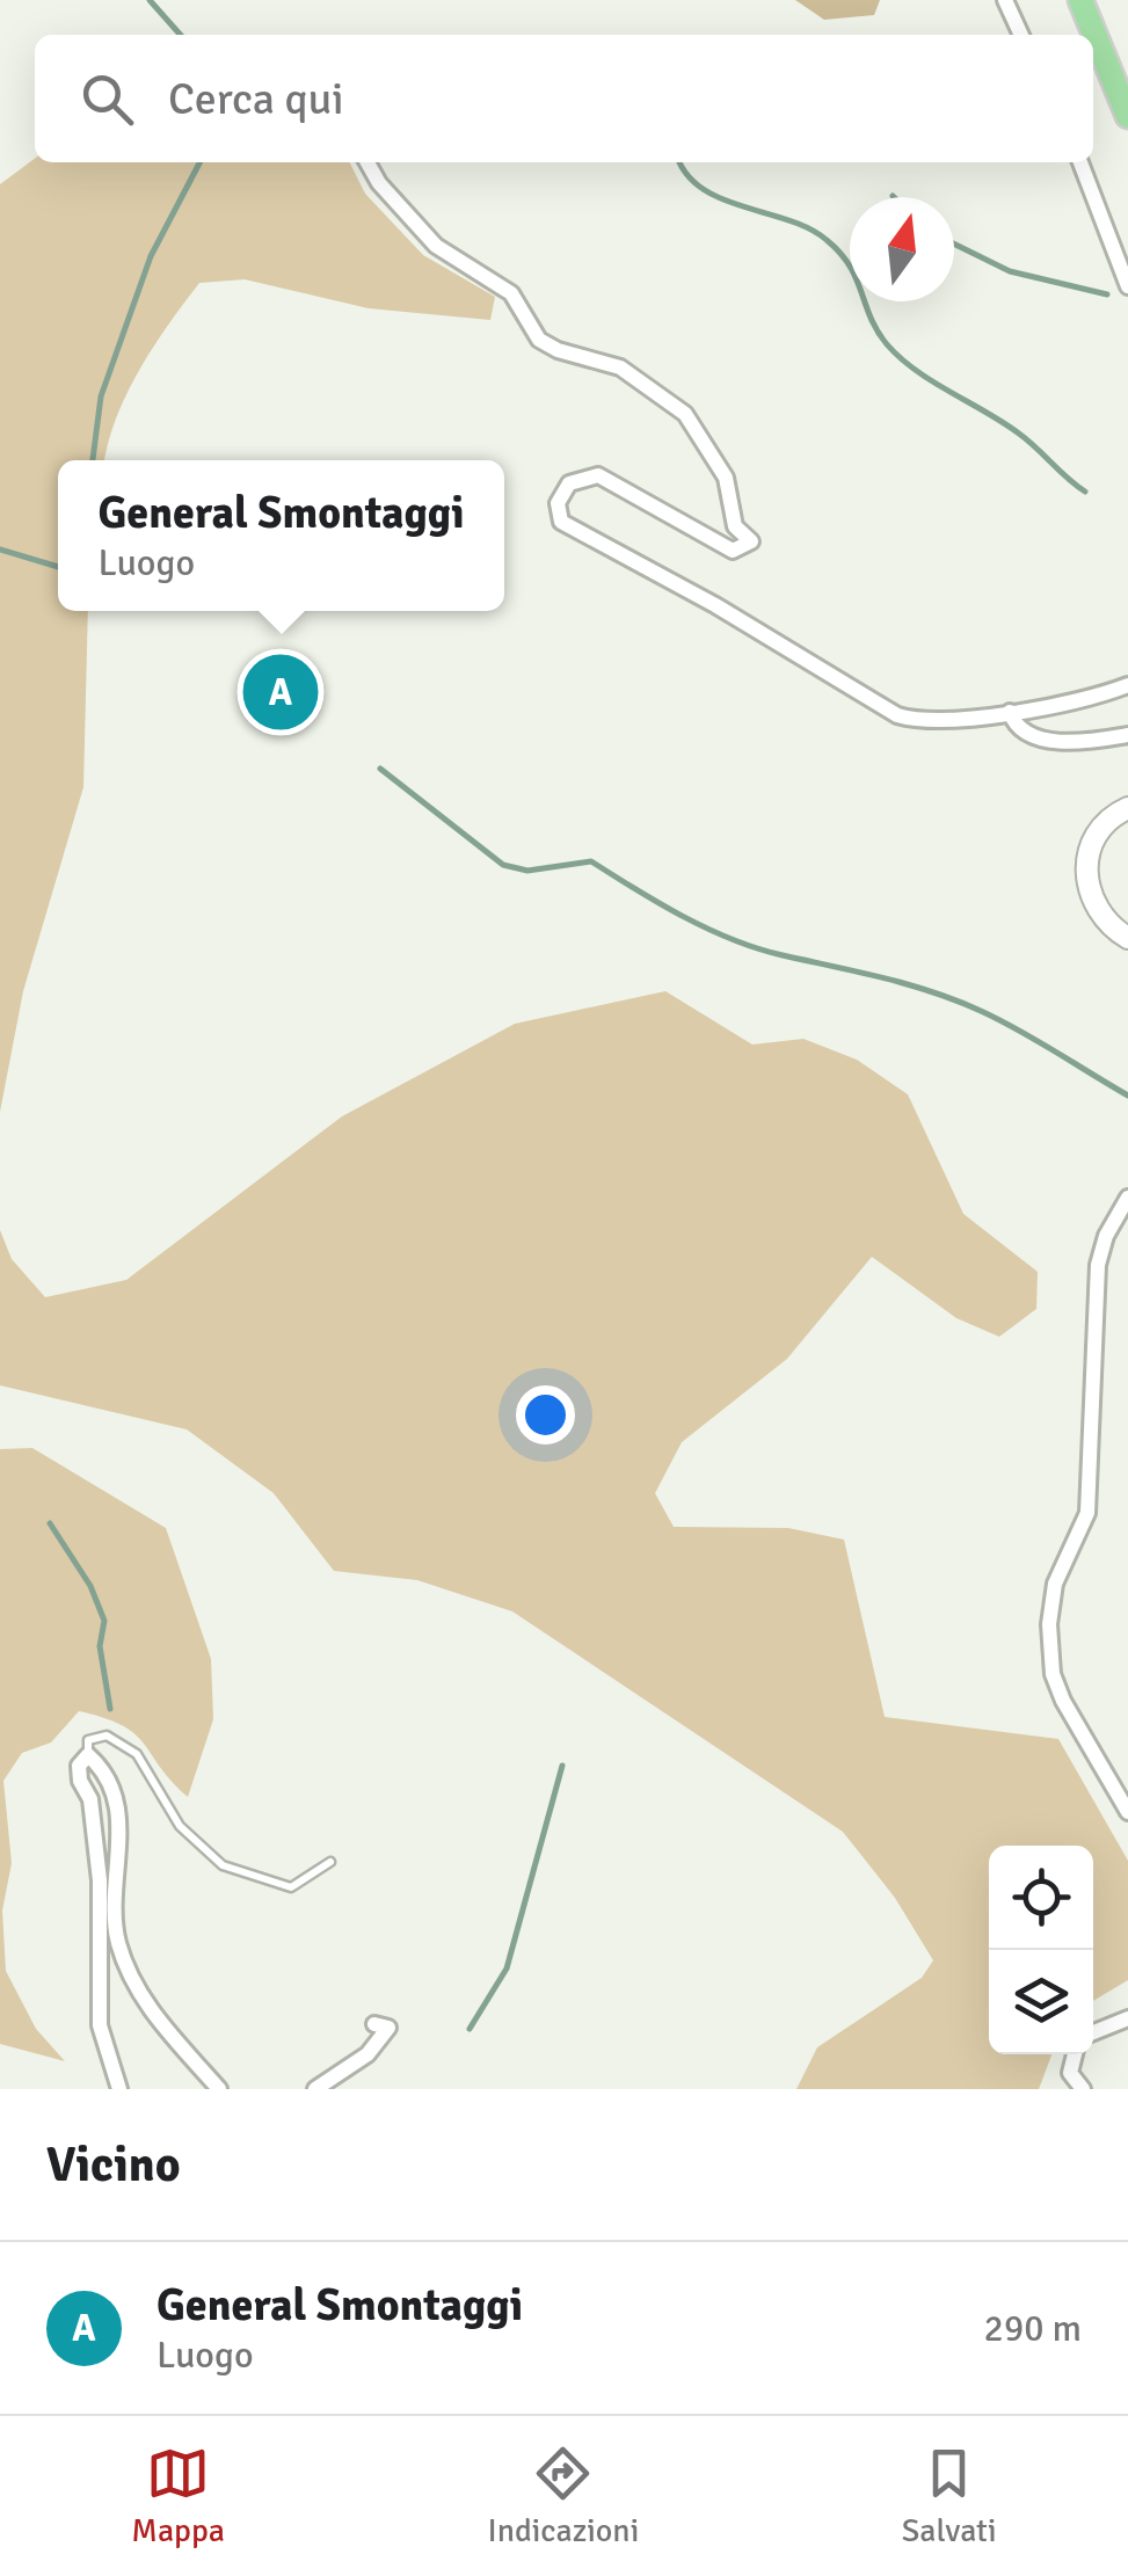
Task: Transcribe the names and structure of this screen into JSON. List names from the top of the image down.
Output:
{
  "north": "top",
  "page": {
    "search": "Cerca qui",
    "popup": ["General Smontaggi", "Luogo"],
    "pins": "A",
    "heading": "Vicino",
    "list": [
      {
        "mark": "A",
        "name": "General Smontaggi",
        "note": "Luogo",
        "value": "290 m"
      }
    ],
    "nav": ["Mappa", "Indicazioni", "Salvati"]
  }
}
